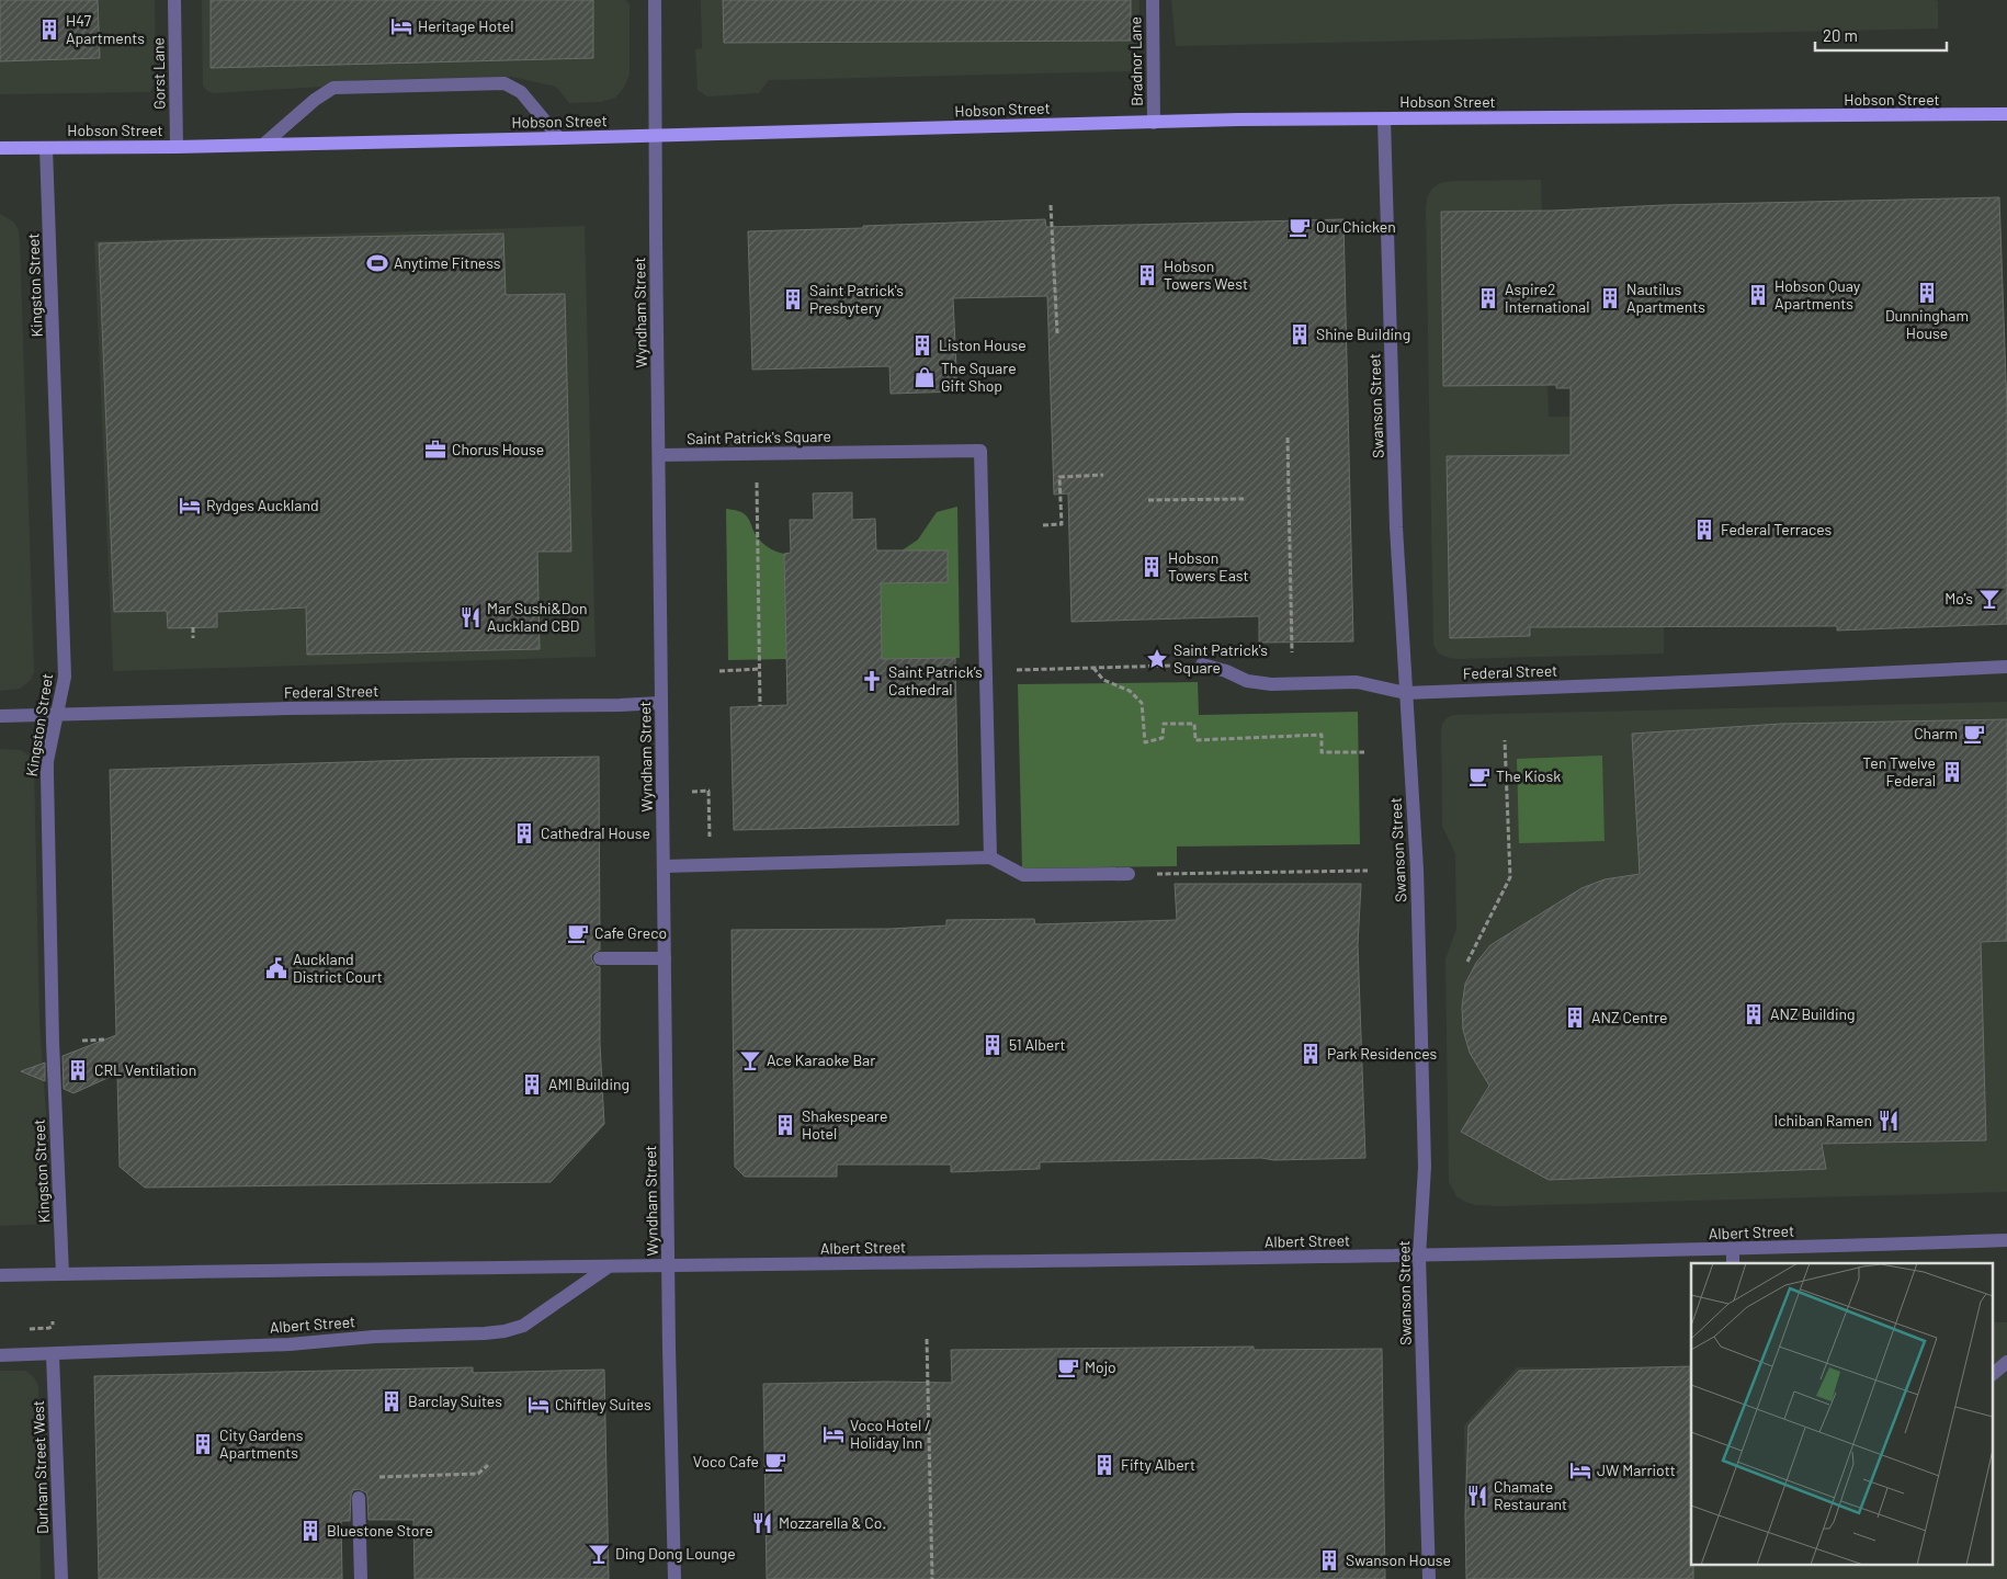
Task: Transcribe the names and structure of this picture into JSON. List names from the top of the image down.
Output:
{
  "streets": {
    "main road": ["Hobson Street"],
    "street": [
      "Bradnor Lane",
      "Gorst Lane",
      "Kingston Street",
      "Wyndham Street",
      "Swanson Street",
      "Saint Patrick's Square",
      "Federal Street",
      "Albert Street",
      "Durham Street West"
    ]
  },
  "crossings": [
    ["Bradnor Lane", "Hobson Street"],
    ["Gorst Lane", "Hobson Street"],
    ["Hobson Street", "Kingston Street"],
    ["Hobson Street", "Wyndham Street"],
    ["Hobson Street", "Swanson Street"],
    ["Kingston Street", "Federal Street"],
    ["Kingston Street", "Albert Street"],
    ["Wyndham Street", "Saint Patrick's Square"],
    ["Wyndham Street", "Federal Street"],
    ["Wyndham Street", "Albert Street"],
    ["Swanson Street", "Federal Street"],
    ["Swanson Street", "Albert Street"],
    ["Albert Street", "Durham Street West"]
  ],
  "places": {
    "hotel": [
      "Heritage Hotel",
      "Rydges Auckland",
      "Chiftley Suites",
      "Voco Hotel / Holiday Inn",
      "JW Marriott"
    ],
    "building": [
      "H47 Apartments",
      "Hobson Towers West",
      "Dunningham House",
      "Hobson Quay Apartments",
      "Aspire2 International",
      "Nautilus Apartments",
      "Saint Patrick's Presbytery",
      "Shine Building",
      "Liston House",
      "Federal Terraces",
      "Hobson Towers East",
      "Ten Twelve Federal",
      "Cathedral House",
      "ANZ Building",
      "ANZ Centre",
      "51 Albert",
      "Park Residences",
      "CRL Ventilation",
      "AMI Building",
      "Shakespeare Hotel",
      "Barclay Suites",
      "City Gardens Apartments",
      "Fifty Albert",
      "Bluestone Store",
      "Swanson House"
    ],
    "cafe": [
      "Our Chicken",
      "Charm",
      "The Kiosk",
      "Cafe Greco",
      "Mojo",
      "Voco Cafe"
    ],
    "sports": ["Anytime Fitness"],
    "shop": ["The Square Gift Shop"],
    "office": ["Chorus House"],
    "bar": ["Mo's", "Ace Karaoke Bar", "Ding Dong Lounge"],
    "restaurant": [
      "Mar Sushi&Don Auckland CBD",
      "Ichiban Ramen",
      "Chamate Restaurant",
      "Mozzarella & Co."
    ],
    "place": ["Saint Patrick's Square"],
    "church": ["Saint Patrick’s Cathedral"],
    "public building": ["Auckland District Court"]
  },
  "scale_bar": "20 m"
}
